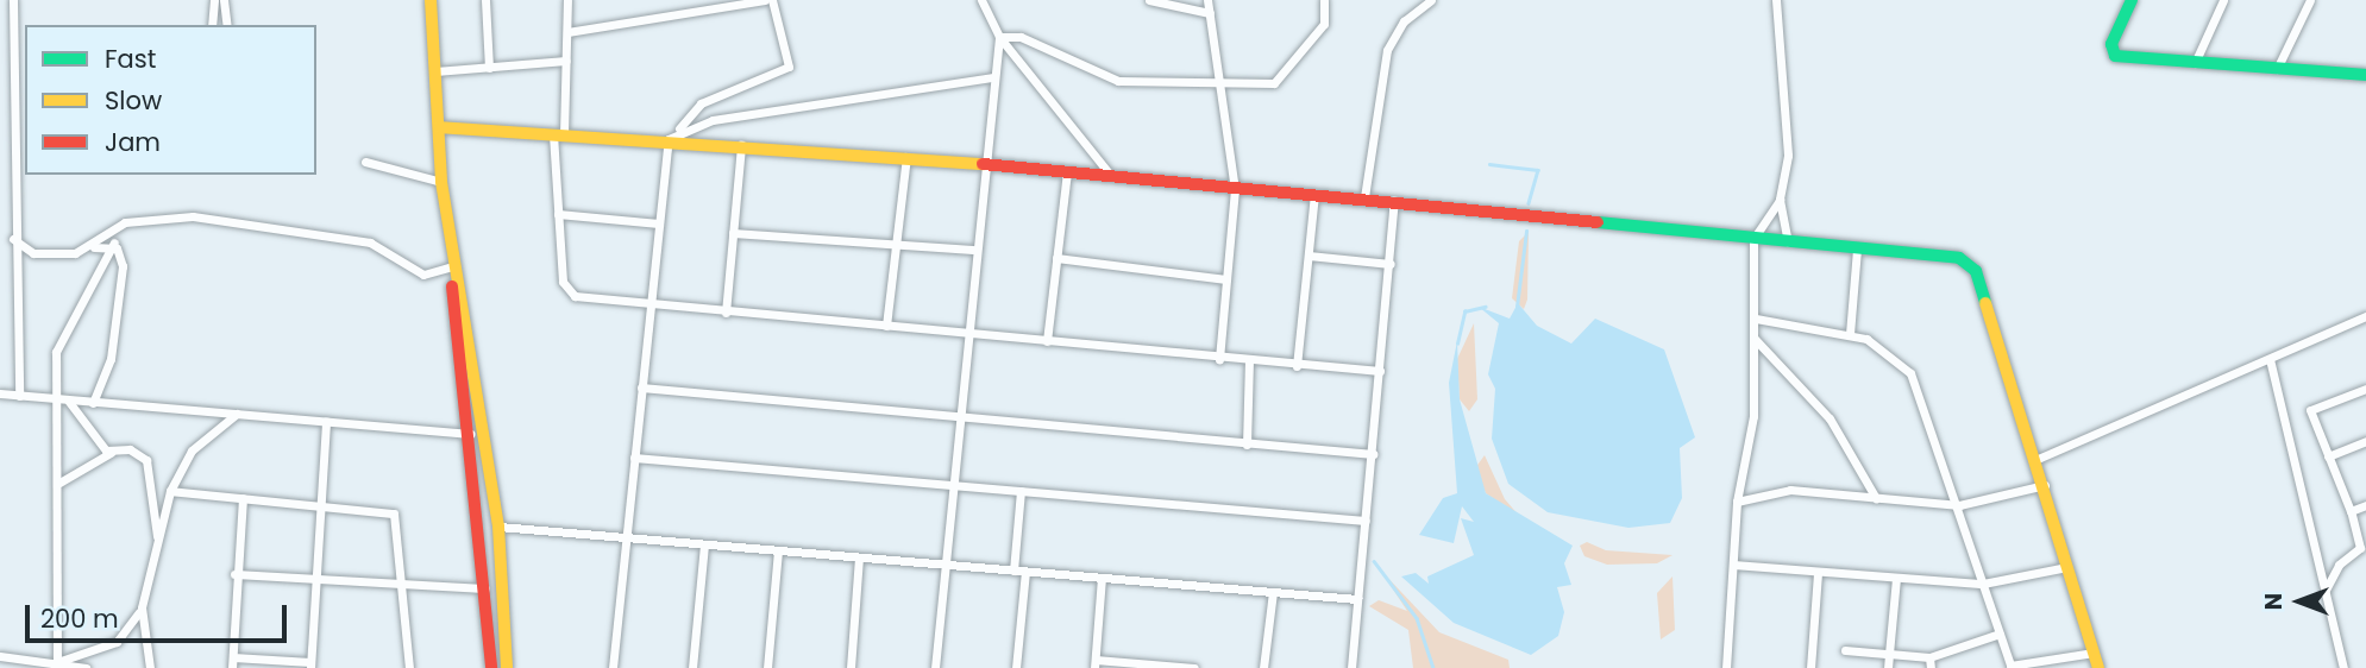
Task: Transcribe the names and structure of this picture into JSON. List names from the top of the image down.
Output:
{
  "legend": ["Fast", "Slow", "Jam"],
  "scale_bar": "200 m",
  "north": "left"
}
